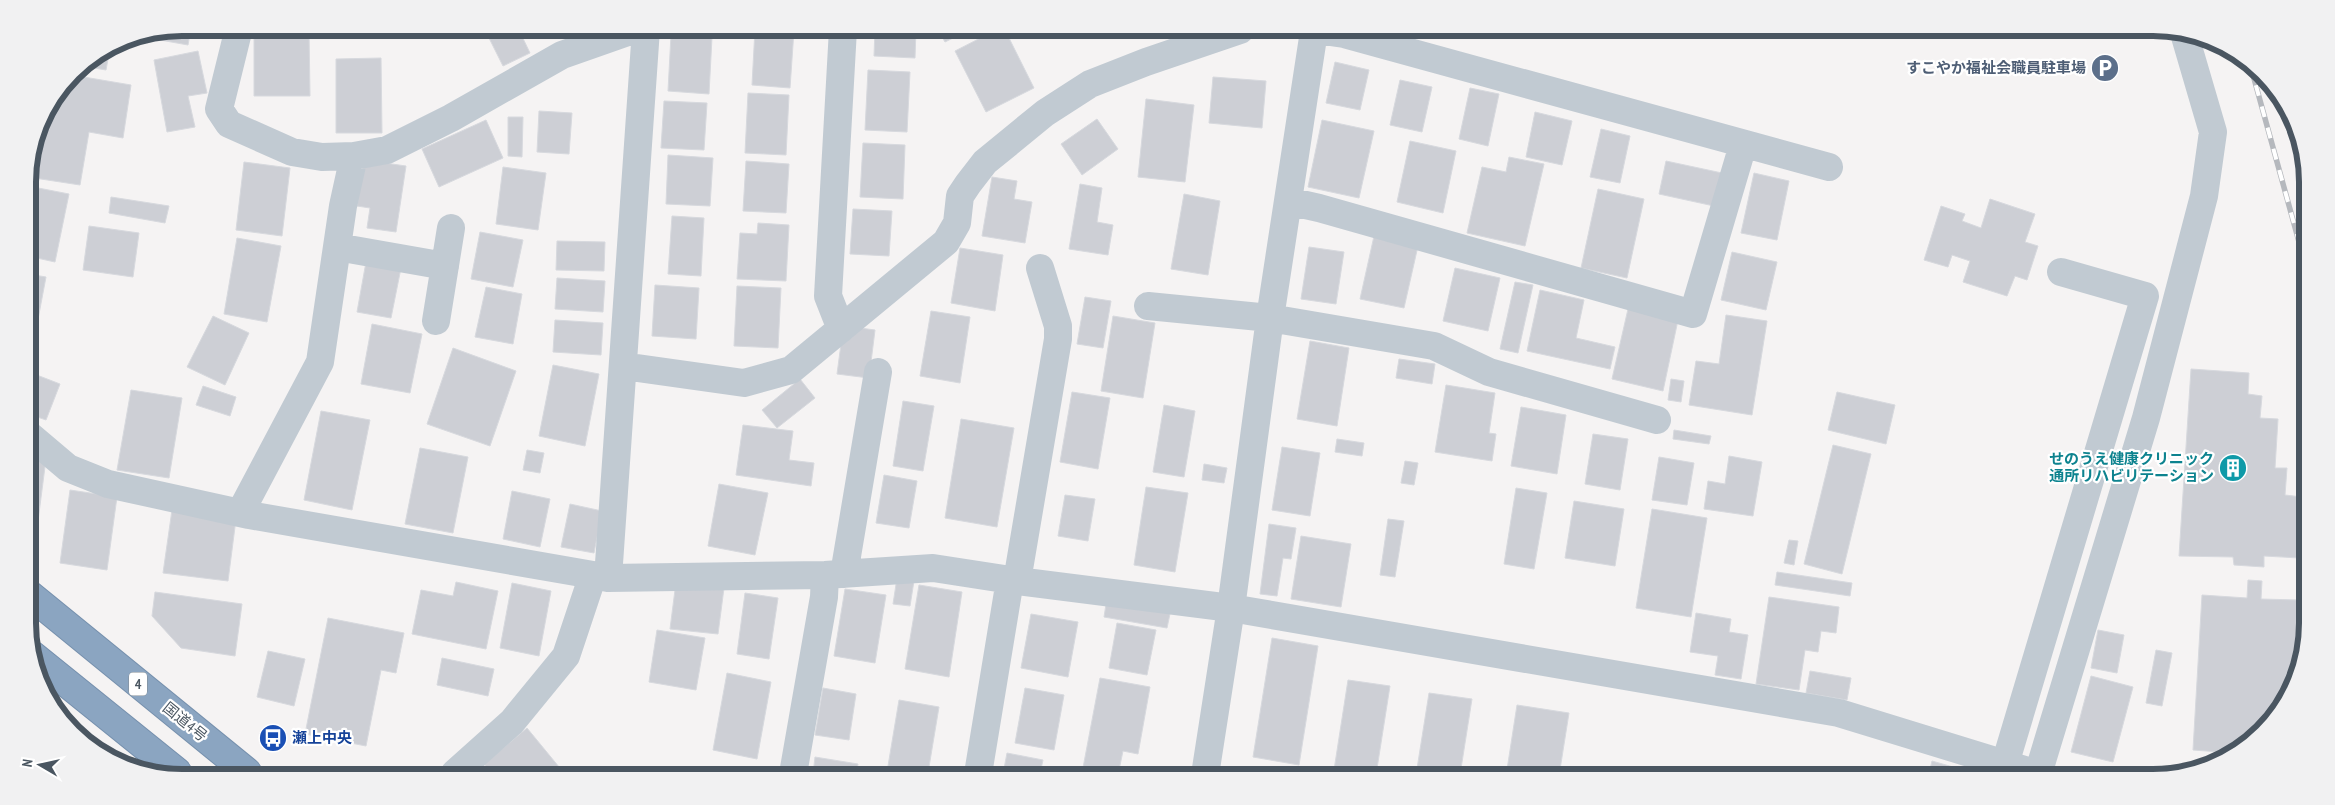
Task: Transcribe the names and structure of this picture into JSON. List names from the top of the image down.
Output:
{
  "streets": {
    "highway": ["4", "国道4号"]
  },
  "places": {
    "parking": ["すこやか福祉会職員駐車場"],
    "building": ["せのうえ健康クリニック 通所リハビリテーション"],
    "bus stop": ["瀬上中央"]
  },
  "north": "left"
}
